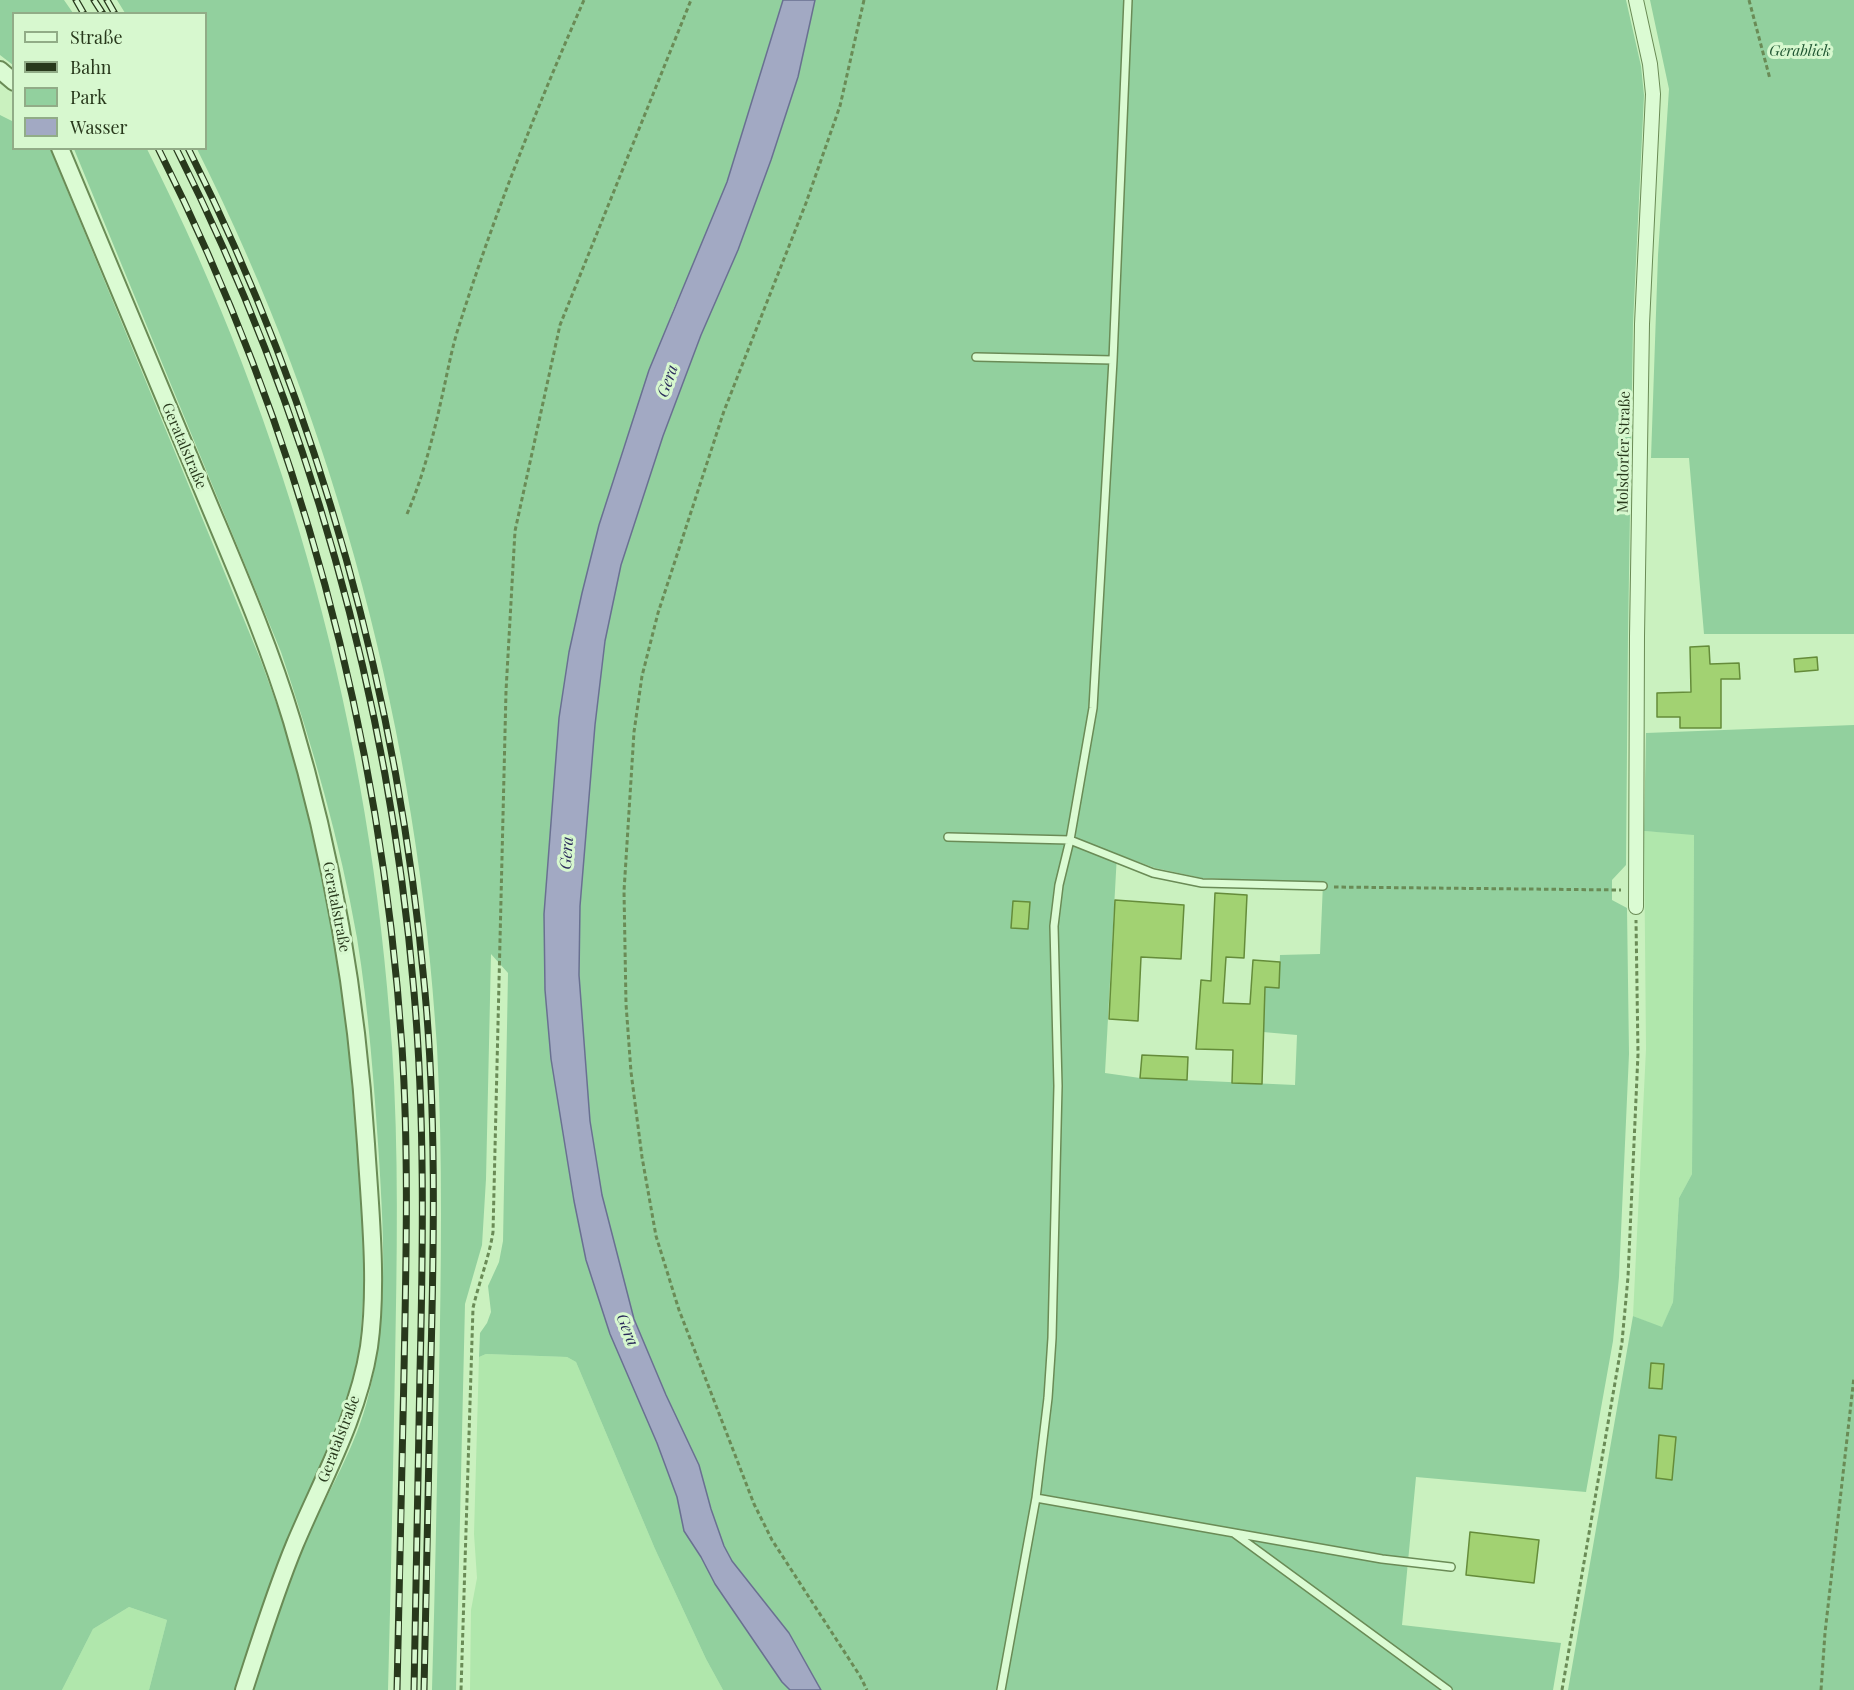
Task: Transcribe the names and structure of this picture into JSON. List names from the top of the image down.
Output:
{
  "streets": {
    "street": ["Geratalstraße", "Molsdorfer Straße"]
  },
  "water": ["Gera"],
  "parks": ["Gerablick"],
  "legend": [
    "Straße",
    "Bahn",
    "Park",
    "Wasser"
  ]
}
